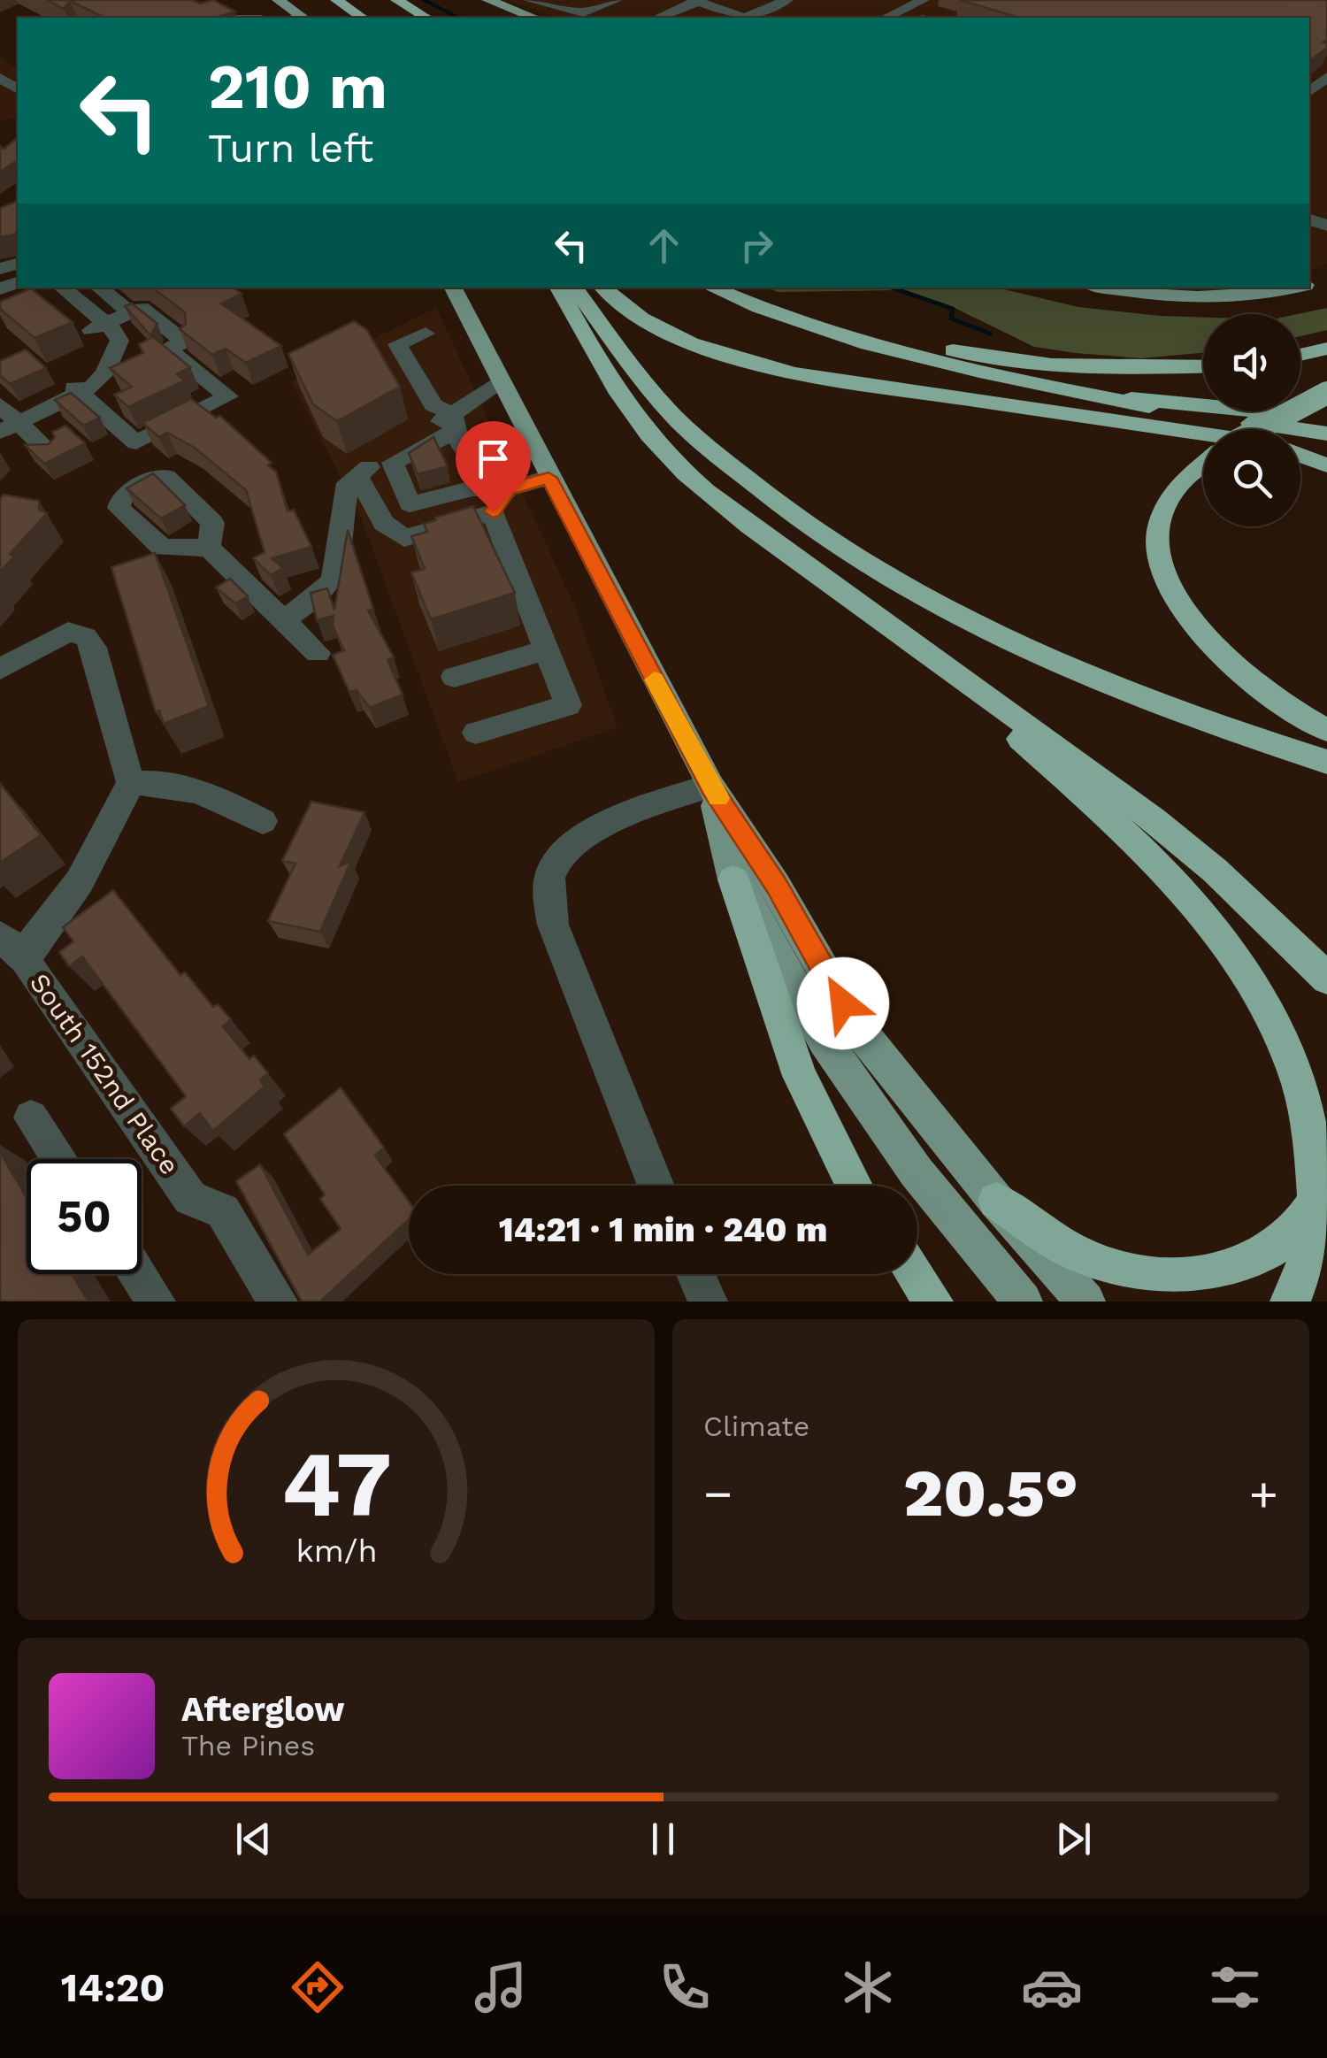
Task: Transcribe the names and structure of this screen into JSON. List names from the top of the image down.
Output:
{
  "streets": {
    "street": ["South 152nd Place"]
  },
  "page": {
    "turn": ["210 m", "Turn left"],
    "limit": "50",
    "trip": "14:21 · 1 min · 240 m",
    "tile": "Climate",
    "heat": ["−", "20.5°", "+"],
    "song": ["Afterglow", "The Pines"],
    "tabs": "14:20",
    "gauge": ["47", "km/h"]
  }
}
